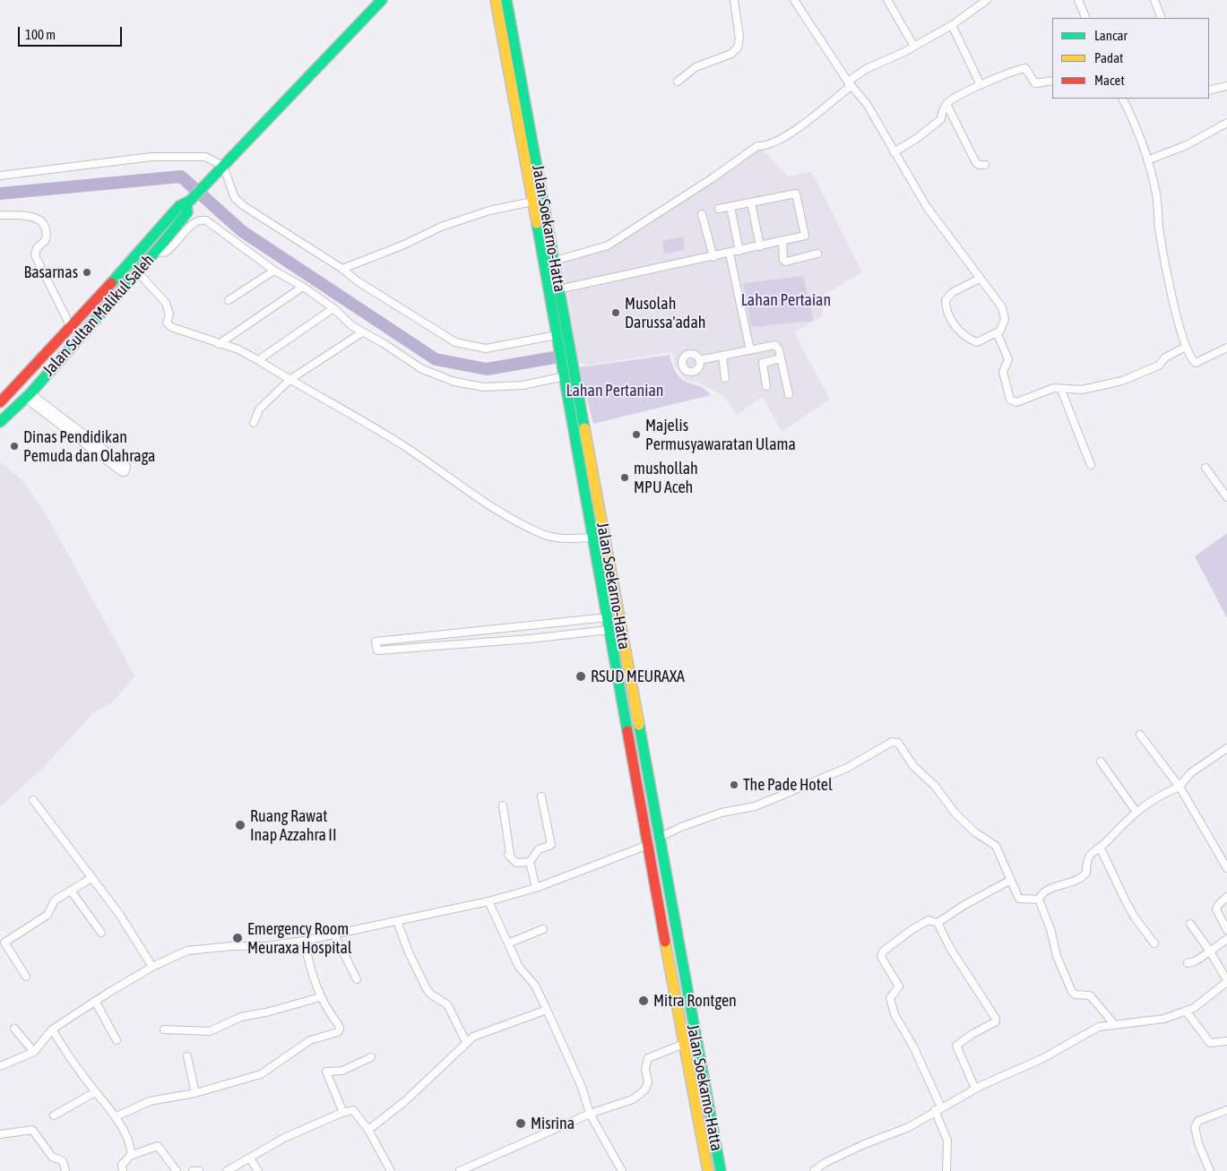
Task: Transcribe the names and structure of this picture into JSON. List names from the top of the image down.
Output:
{
  "streets": {
    "main road": ["Jalan Soekarno-Hatta", "Jalan Sultan Malikul Saleh"]
  },
  "parks": ["Lahan Pertaian", "Lahan Pertanian"],
  "places": [
    "Basarnas",
    "Musolah Darussa'adah",
    "Majelis Permusyawaratan Ulama",
    "Dinas Pendidikan Pemuda dan Olahraga",
    "mushollah MPU Aceh",
    "RSUD MEURAXA",
    "The Pade Hotel",
    "Ruang Rawat Inap Azzahra II",
    "Emergency Room Meuraxa Hospital",
    "Mitra Rontgen",
    "Misrina"
  ],
  "legend": ["Lancar", "Padat", "Macet"],
  "scale_bar": "100 m"
}
